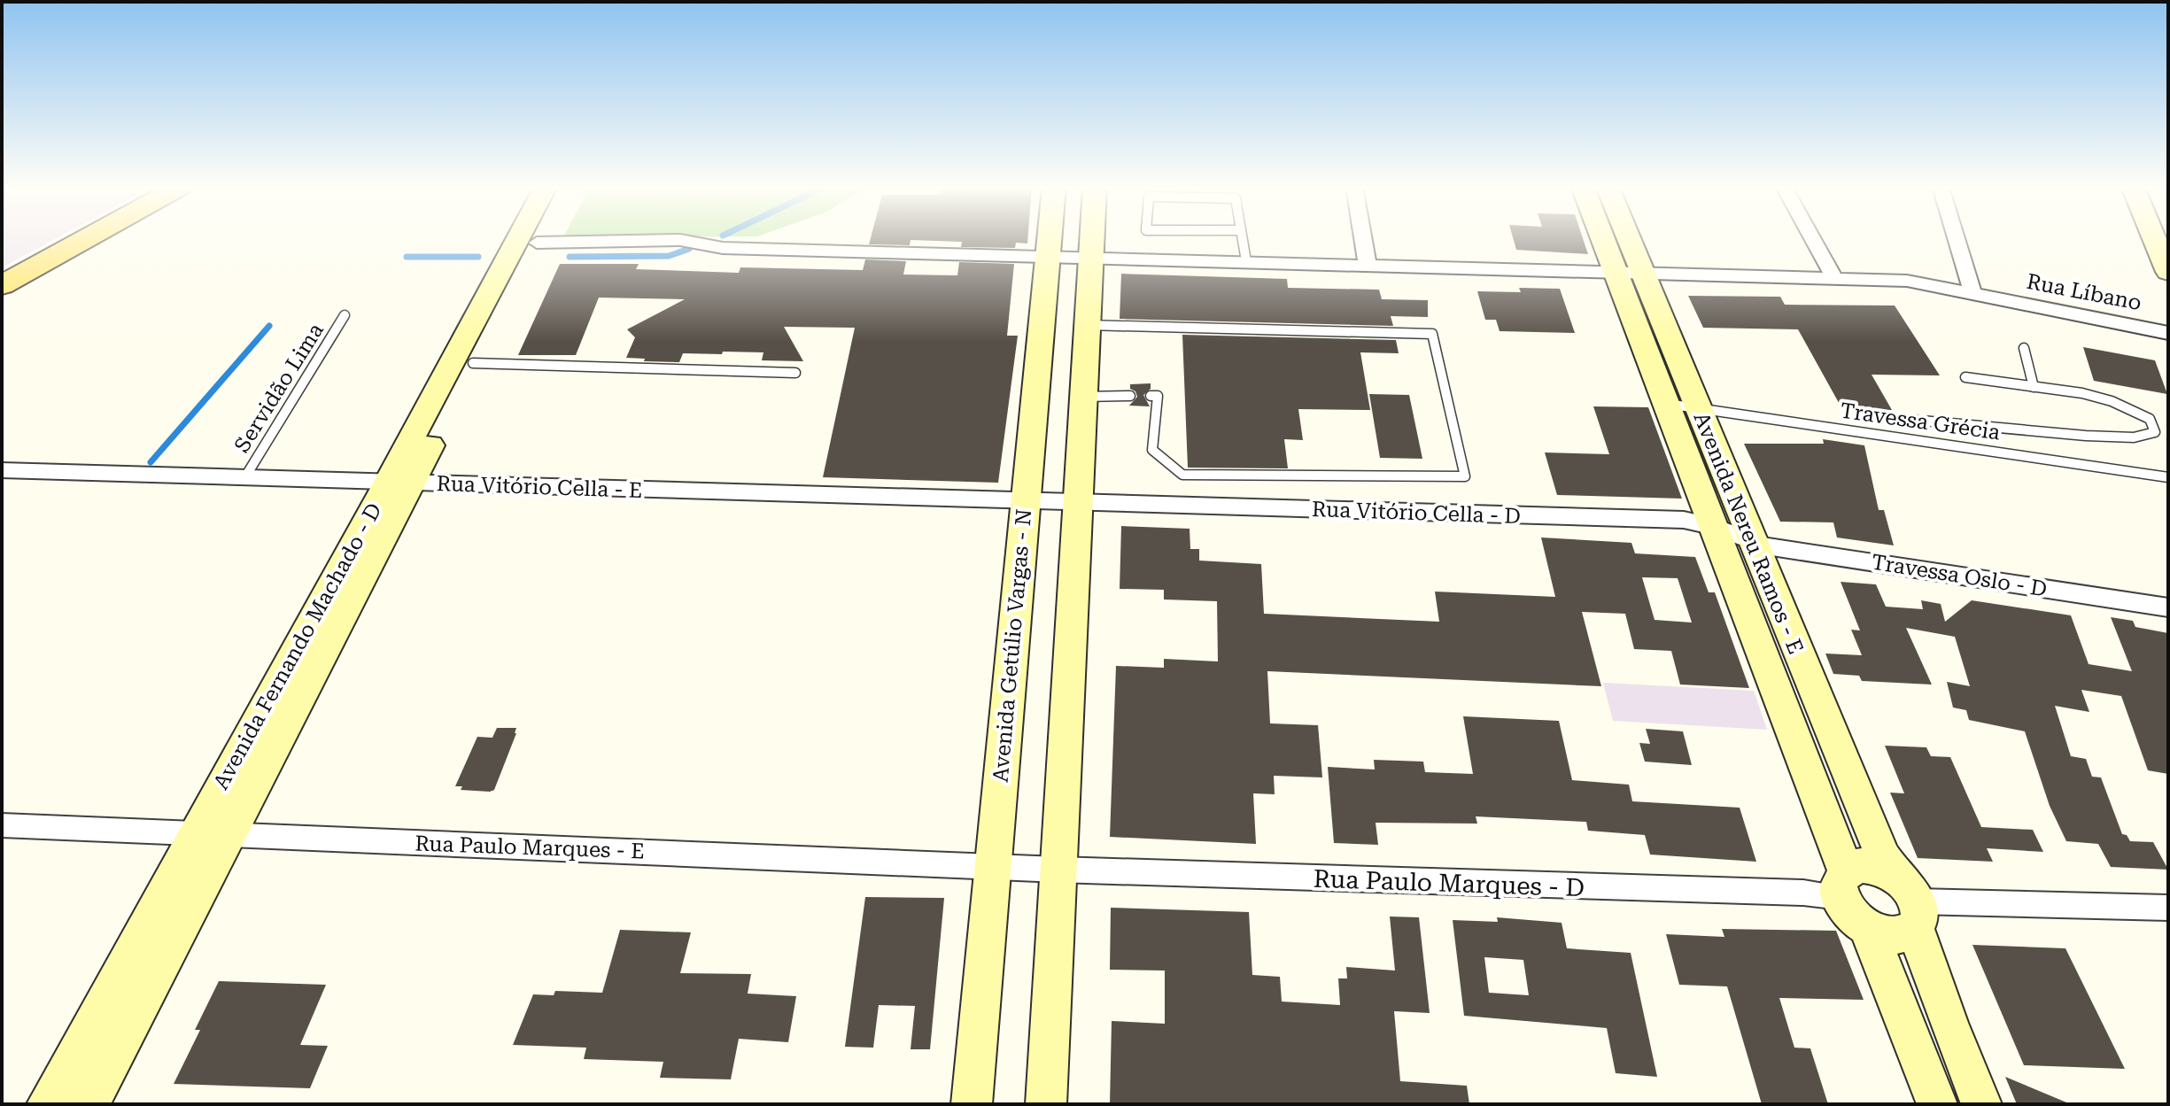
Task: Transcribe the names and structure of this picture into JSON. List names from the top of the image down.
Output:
{
  "streets": {
    "street": [
      "Rua Líbano",
      "Rua Vitório Cella - E",
      "Rua Vitório Cella - D",
      "Avenida Nereu Ramos - E",
      "Travessa Oslo - D",
      "Avenida Getúlio Vargas - N",
      "Avenida Fernando Machado - D",
      "Rua Paulo Marques - E",
      "Rua Paulo Marques - D"
    ],
    "lane": ["Servidão Lima", "Travessa Grécia"]
  },
  "crossings": [
    ["Rua Líbano", "Avenida Nereu Ramos - E"],
    ["Rua Líbano", "Avenida Getúlio Vargas - N"],
    ["Rua Líbano", "Avenida Fernando Machado - D"],
    ["Servidão Lima", "Rua Vitório Cella - E"],
    ["Travessa Grécia", "Avenida Nereu Ramos - E"],
    ["Rua Vitório Cella - E", "Rua Vitório Cella - D"],
    ["Rua Vitório Cella - E", "Avenida Getúlio Vargas - N"],
    ["Rua Vitório Cella - E", "Avenida Fernando Machado - D"],
    ["Rua Vitório Cella - D", "Avenida Nereu Ramos - E"],
    ["Rua Vitório Cella - D", "Travessa Oslo - D"],
    ["Avenida Nereu Ramos - E", "Travessa Oslo - D"],
    ["Avenida Nereu Ramos - E", "Rua Paulo Marques - D"],
    ["Avenida Getúlio Vargas - N", "Rua Paulo Marques - E"],
    ["Avenida Fernando Machado - D", "Rua Paulo Marques - E"],
    ["Rua Paulo Marques - E", "Rua Paulo Marques - D"]
  ]
}
